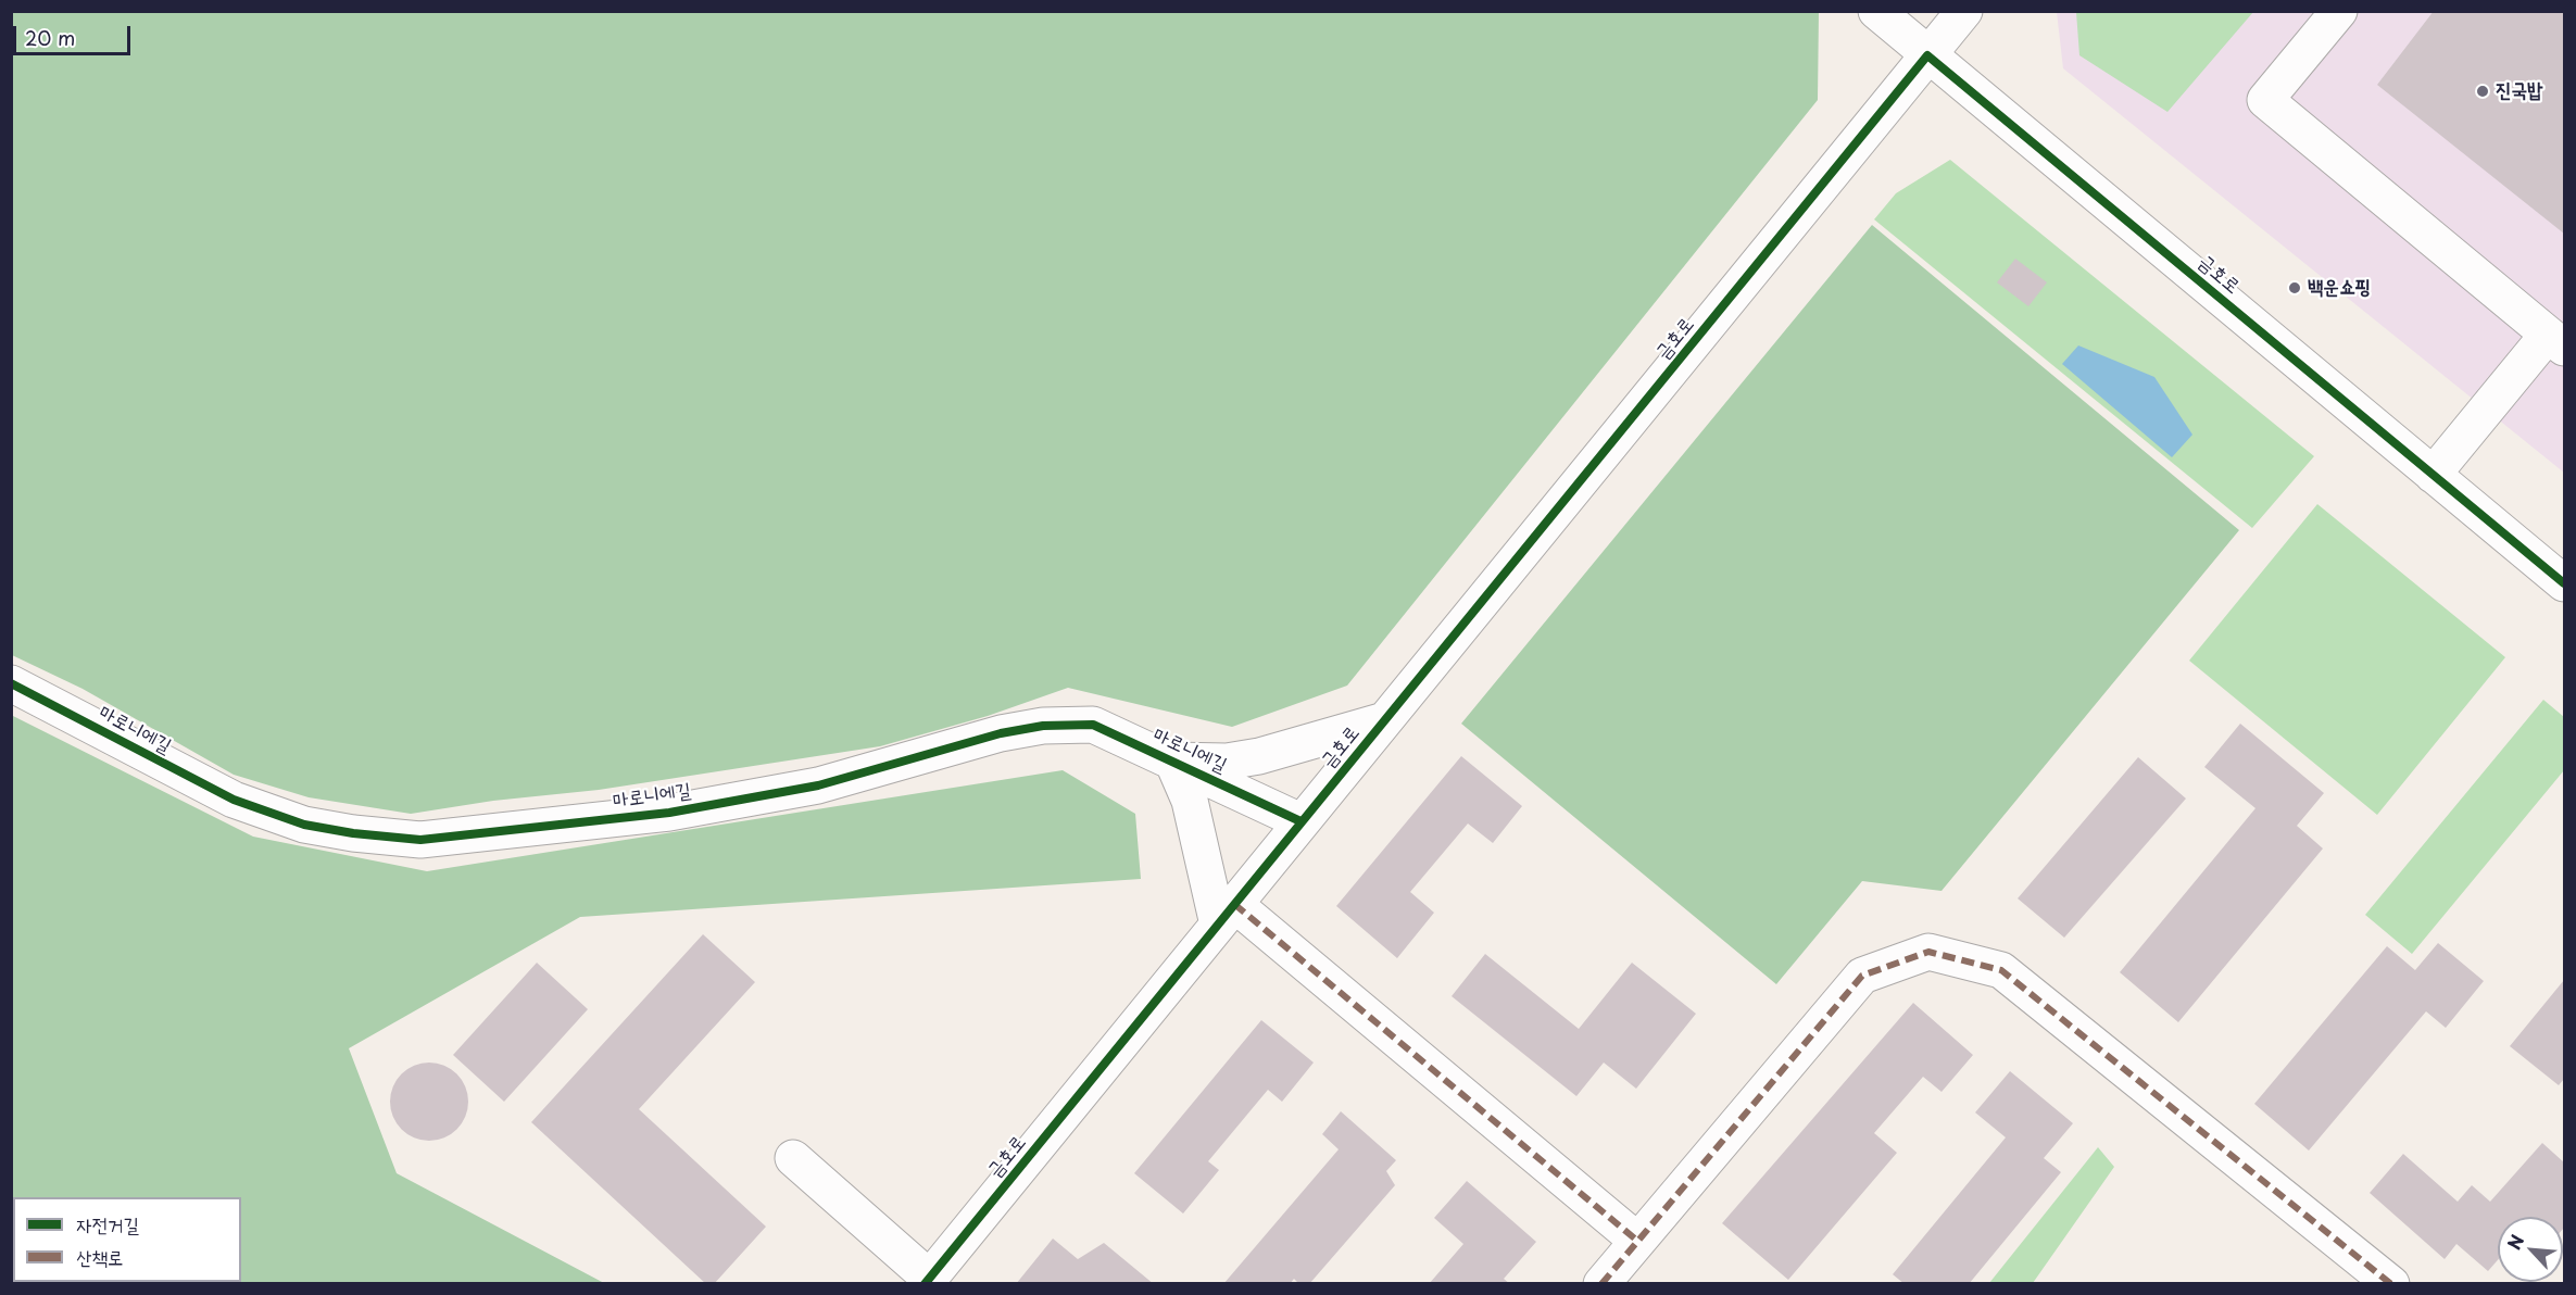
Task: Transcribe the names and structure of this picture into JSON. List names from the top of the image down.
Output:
{
  "streets": {
    "street": ["금호로", "마로니에길"]
  },
  "crossings": [
    ["금호로", "마로니에길"]
  ],
  "places": ["진국밥", "백운쇼핑"],
  "legend": ["자전거길", "산책로"],
  "scale_bar": "20 m",
  "north": "top left"
}
